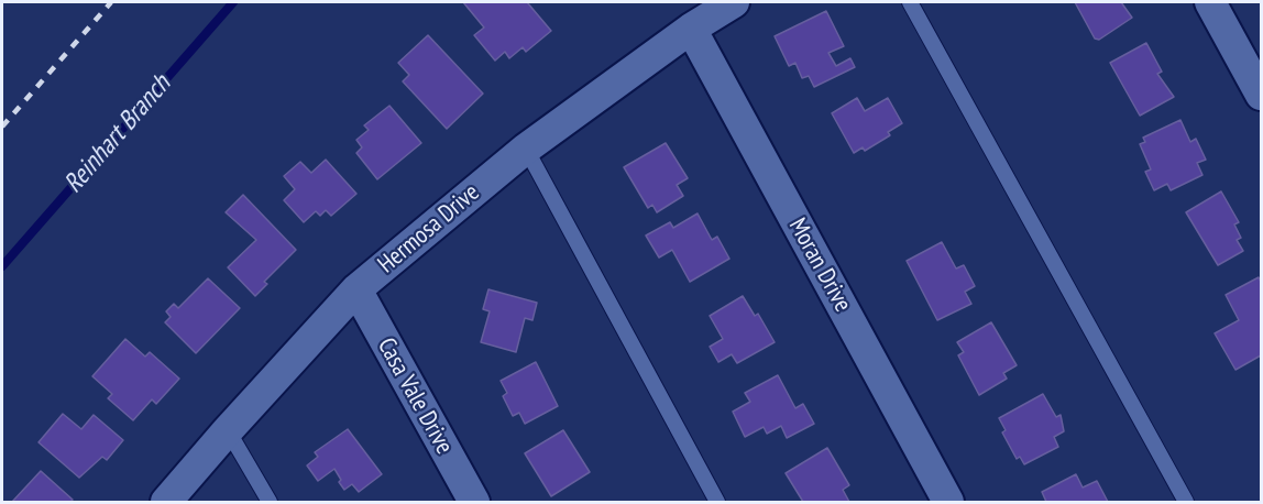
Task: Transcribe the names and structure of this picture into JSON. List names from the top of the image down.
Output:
{
  "streets": {
    "street": ["Hermosa Drive", "Moran Drive", "Casa Vale Drive"]
  },
  "crossings": [
    ["Hermosa Drive", "Moran Drive"],
    ["Hermosa Drive", "Casa Vale Drive"]
  ],
  "water": ["Reinhart Branch"]
}
